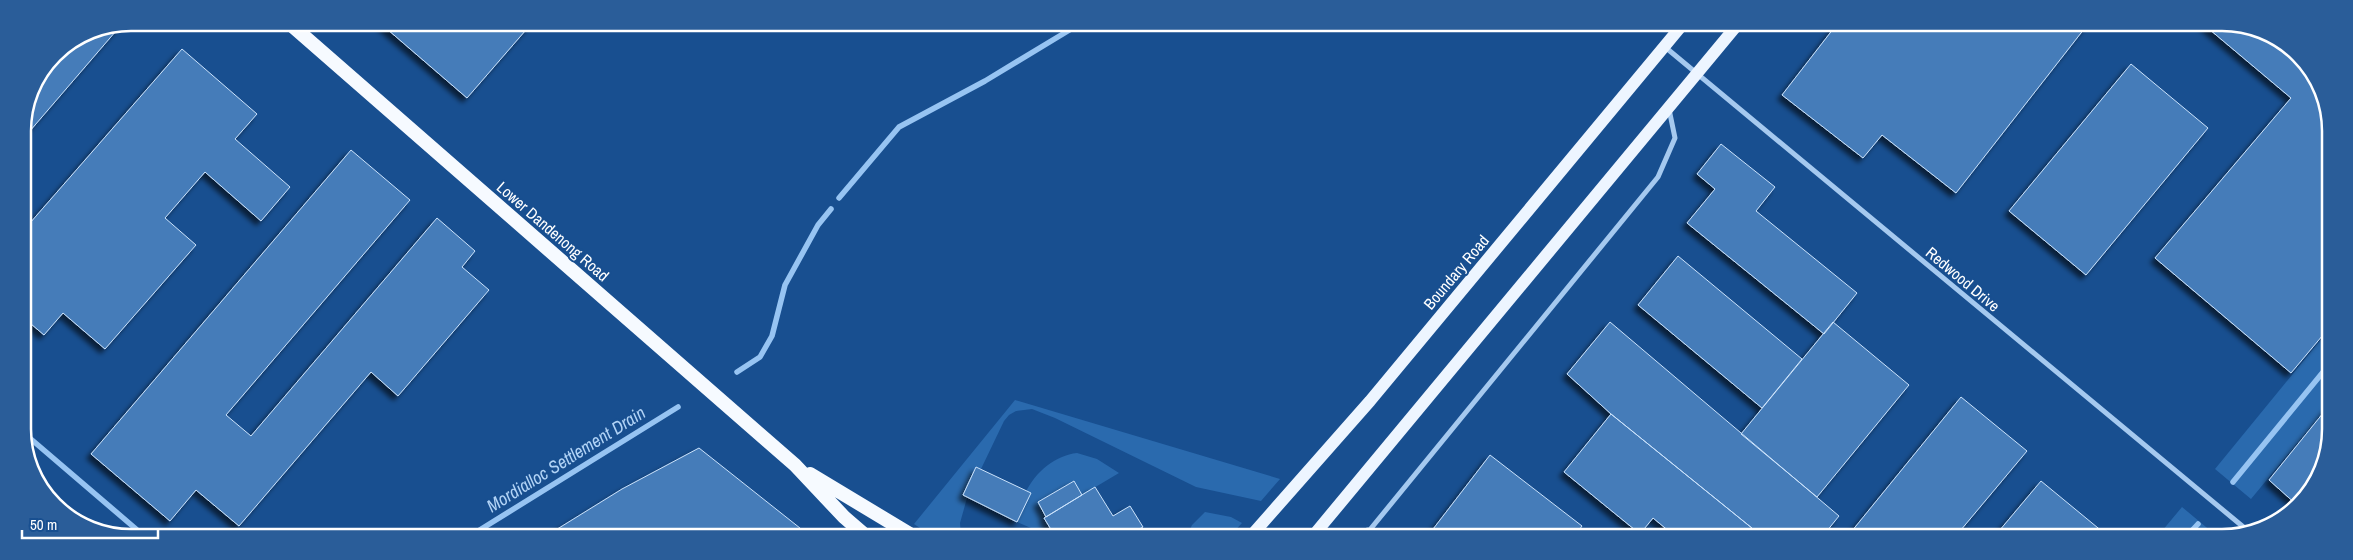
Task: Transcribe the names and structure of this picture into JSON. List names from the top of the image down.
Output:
{
  "streets": {
    "highway": ["Lower Dandenong Road"],
    "main road": ["Boundary Road"],
    "street": ["Redwood Drive"]
  },
  "crossings": [
    ["Boundary Road", "Redwood Drive"]
  ],
  "water": ["Mordialloc Settlement Drain"],
  "scale_bar": "50 m"
}
